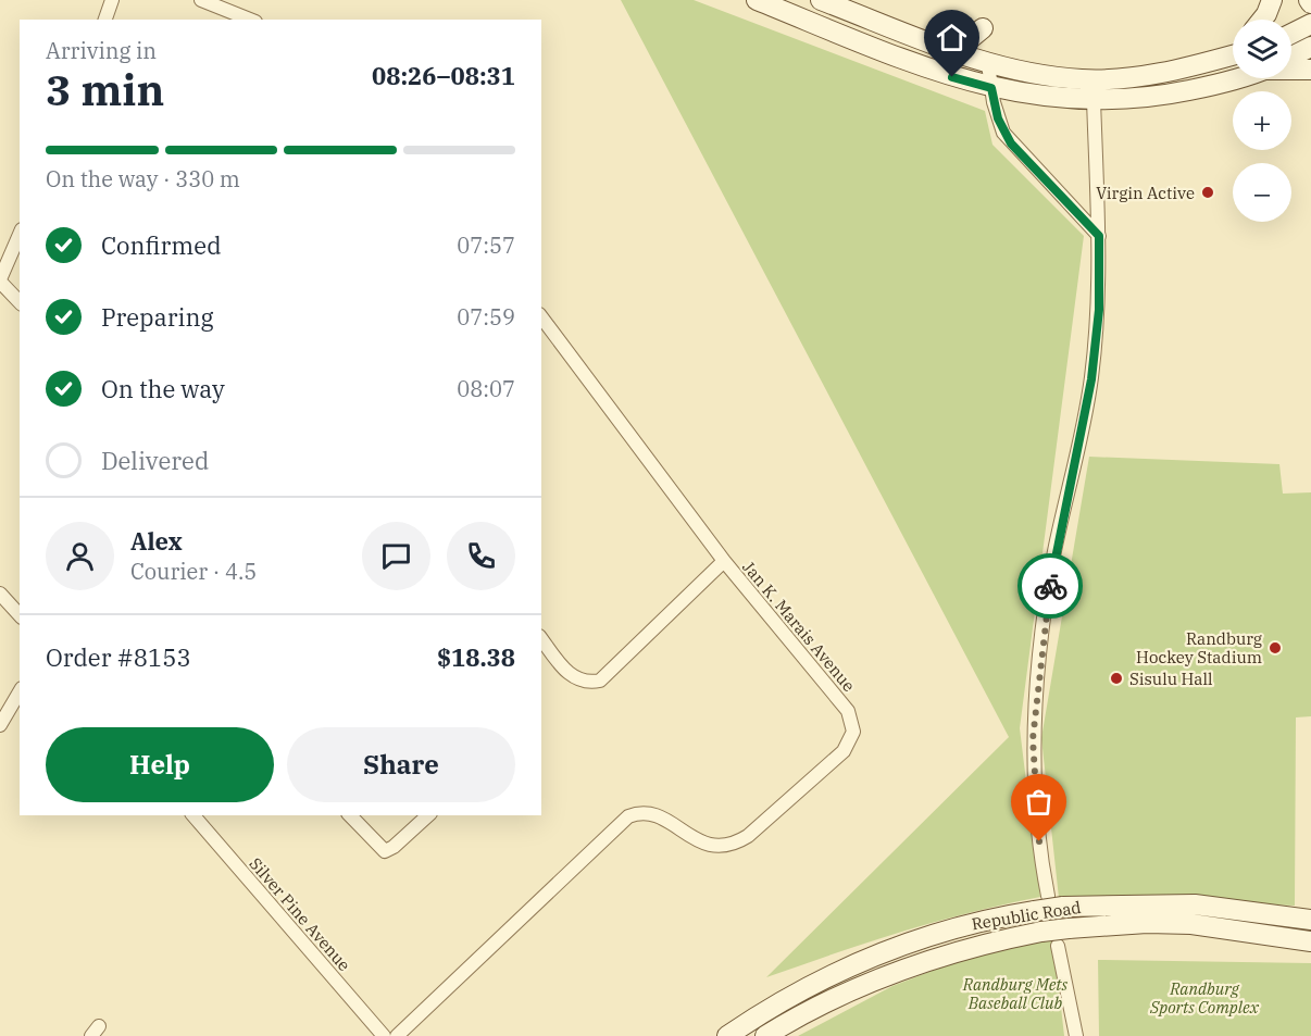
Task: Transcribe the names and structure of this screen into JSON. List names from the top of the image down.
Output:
{
  "streets": {
    "main road": ["Republic Road"],
    "street": ["Jan K. Marais Avenue", "Silver Pine Avenue"]
  },
  "parks": ["Randburg Mets Baseball Club", "Randburg Sports Complex"],
  "places": ["Virgin Active", "Randburg Hockey Stadium", "Sisulu Hall"],
  "page": {
    "map_buttons": ["+", "−"],
    "heading": ["3 min", "Arriving in", "08:26–08:31"],
    "panel": [
      "Alex",
      "Courier · 4.5",
      "Order #8153",
      "$18.38"
    ],
    "bar": "On the way · 330 m",
    "list": [
      ["Confirmed", "07:57"],
      ["Preparing", "07:59"],
      ["On the way", "08:07"],
      "Delivered"
    ],
    "buttons": ["Help", "Share"]
  }
}
